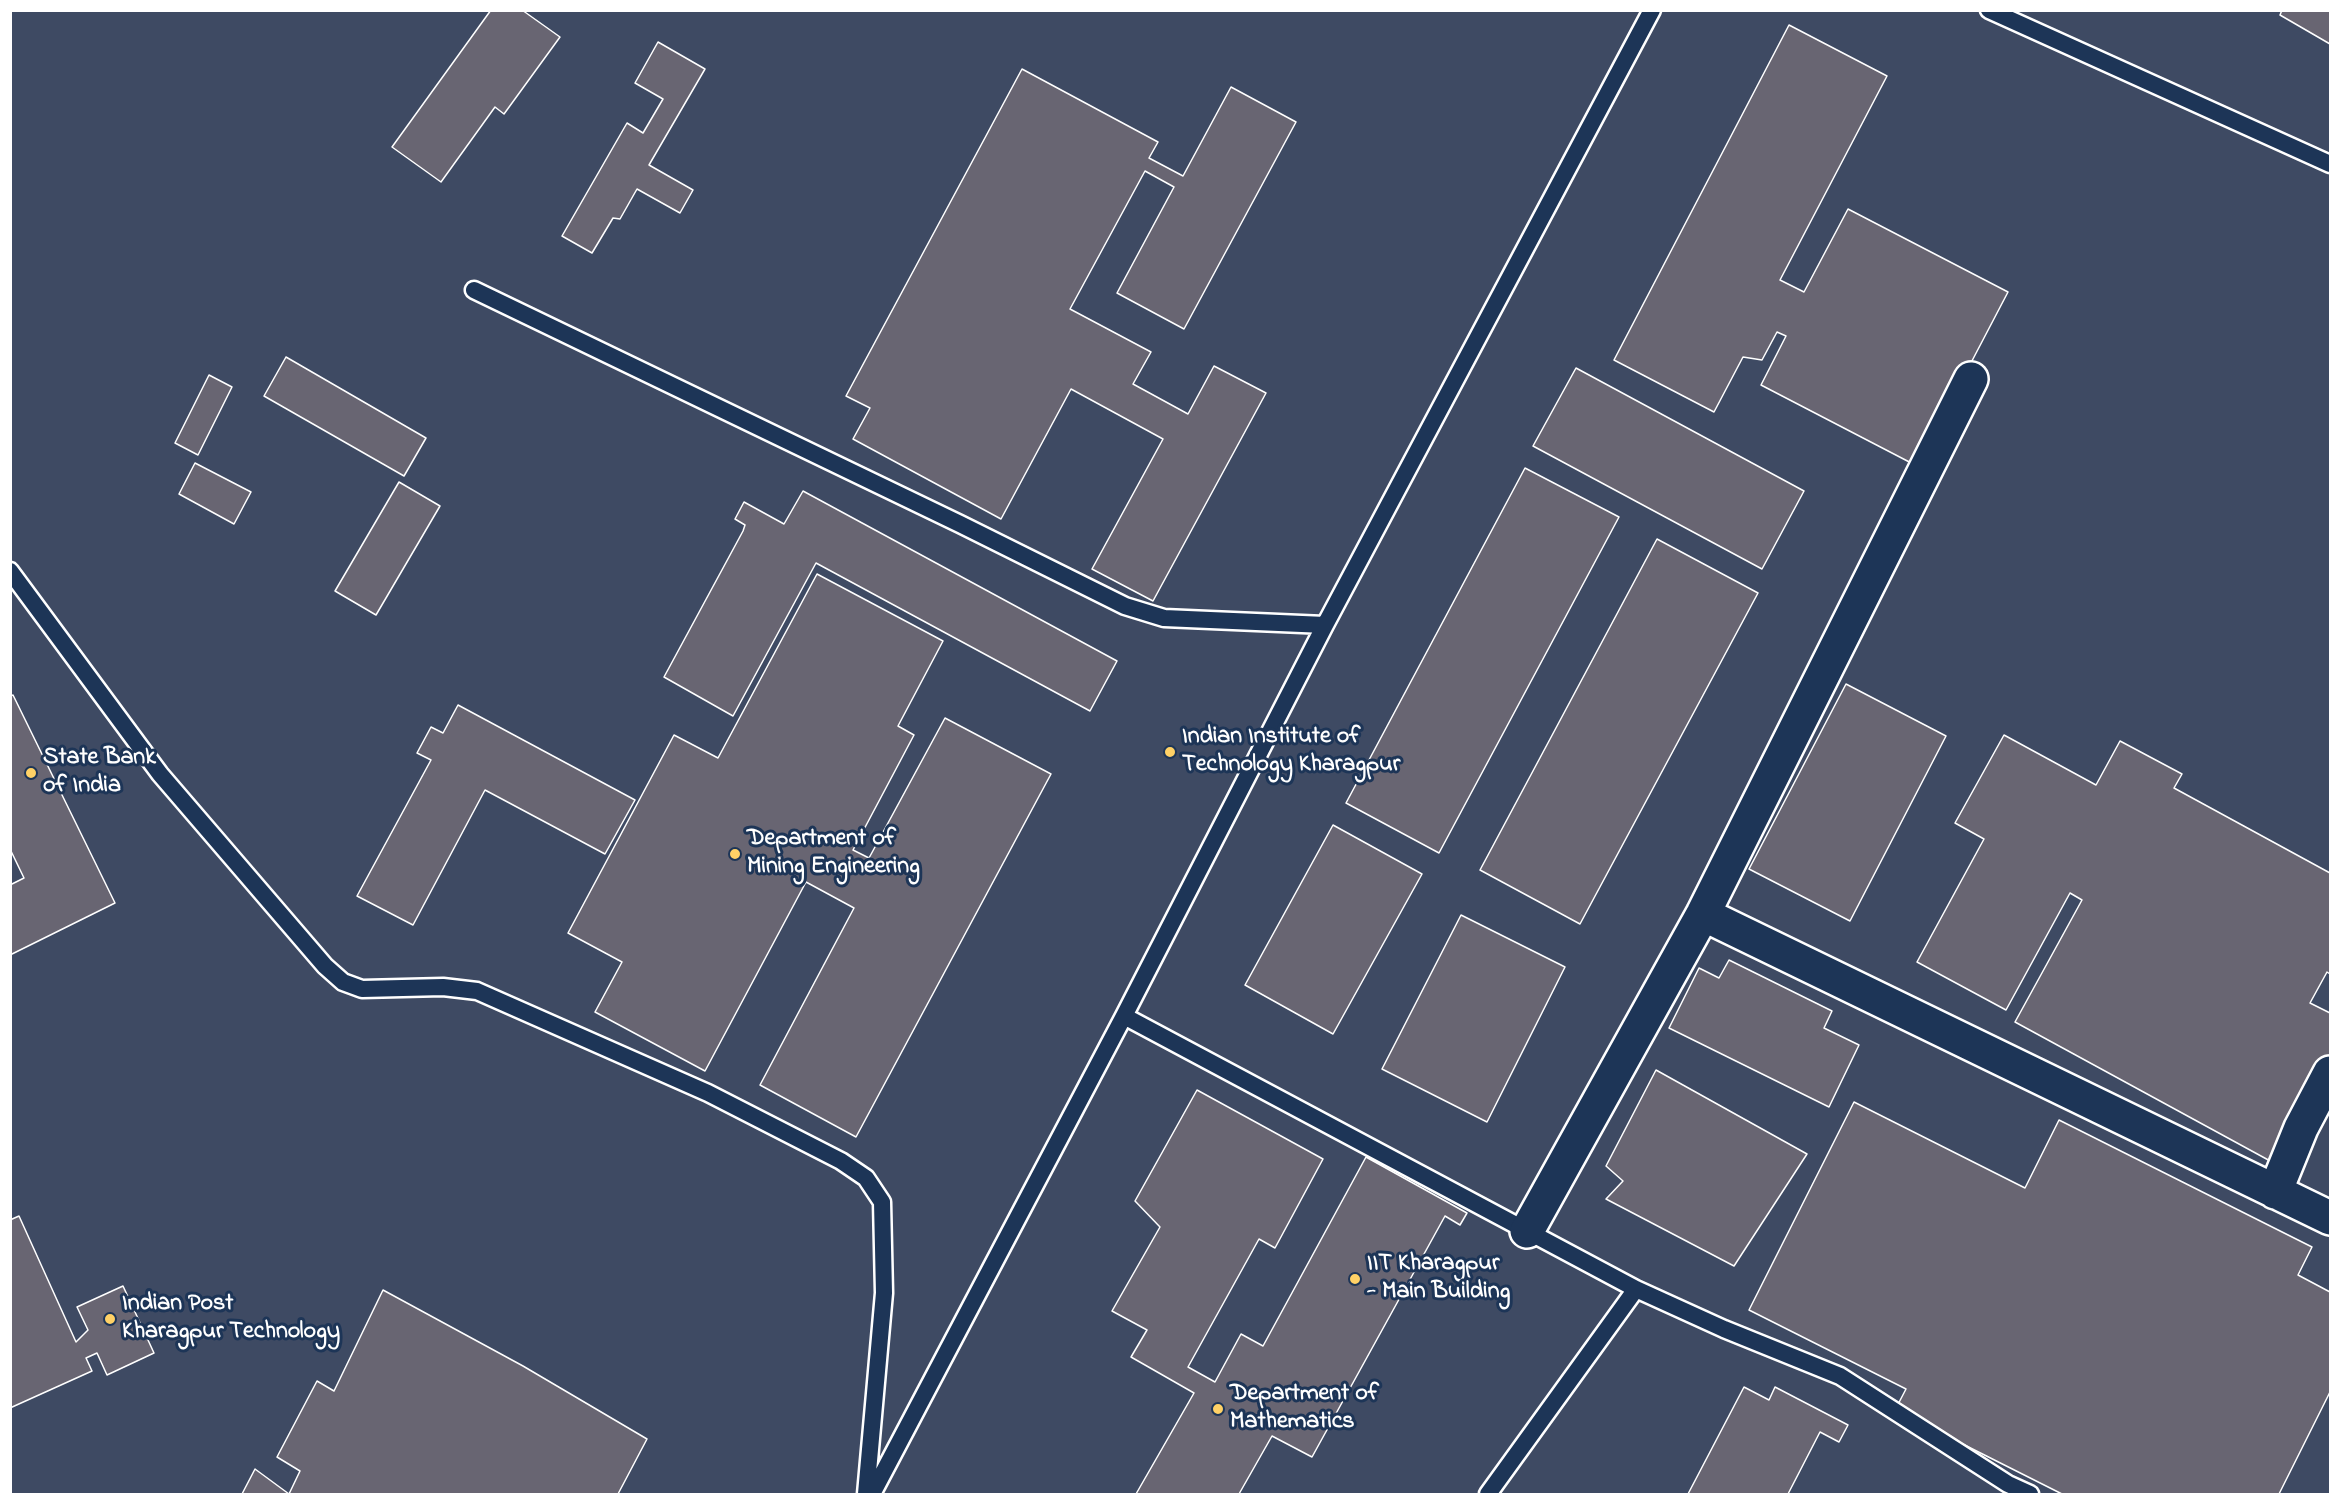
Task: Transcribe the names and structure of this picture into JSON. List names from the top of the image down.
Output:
{
  "places": [
    "Indian Institute of Technology Kharagpur",
    "State Bank of India",
    "Department of Mining Engineering",
    "IIT Kharagpur - Main Building",
    "Indian Post Kharagpur Technology",
    "Department of Mathematics"
  ]
}
